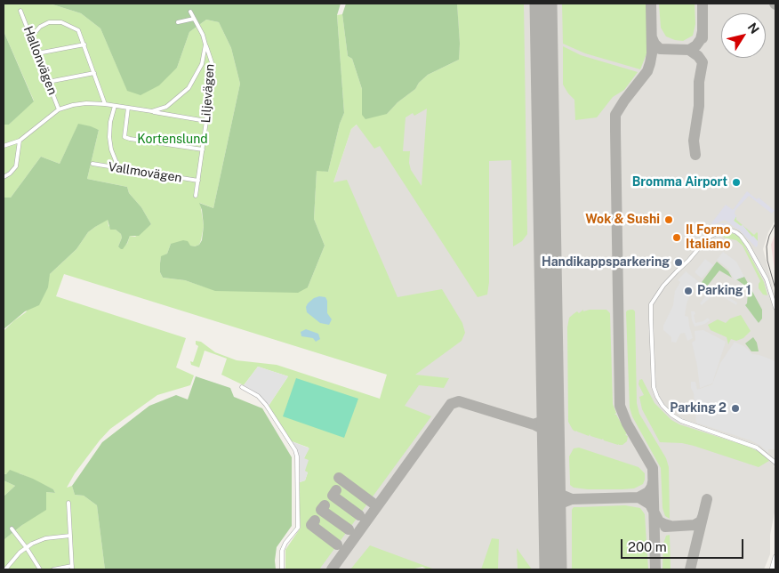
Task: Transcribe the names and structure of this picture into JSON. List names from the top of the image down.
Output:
{
  "streets": {
    "street": ["Hallonvägen", "Liljevägen", "Vallmovägen"]
  },
  "crossings": [
    ["Liljevägen", "Vallmovägen"]
  ],
  "parks": ["Kortenslund"],
  "places": [
    "Bromma Airport",
    "Wok & Sushi",
    "Il Forno Italiano",
    "Handikappsparkering",
    "Parking 1",
    "Parking 2"
  ],
  "scale_bar": "200 m",
  "north": "top right"
}
